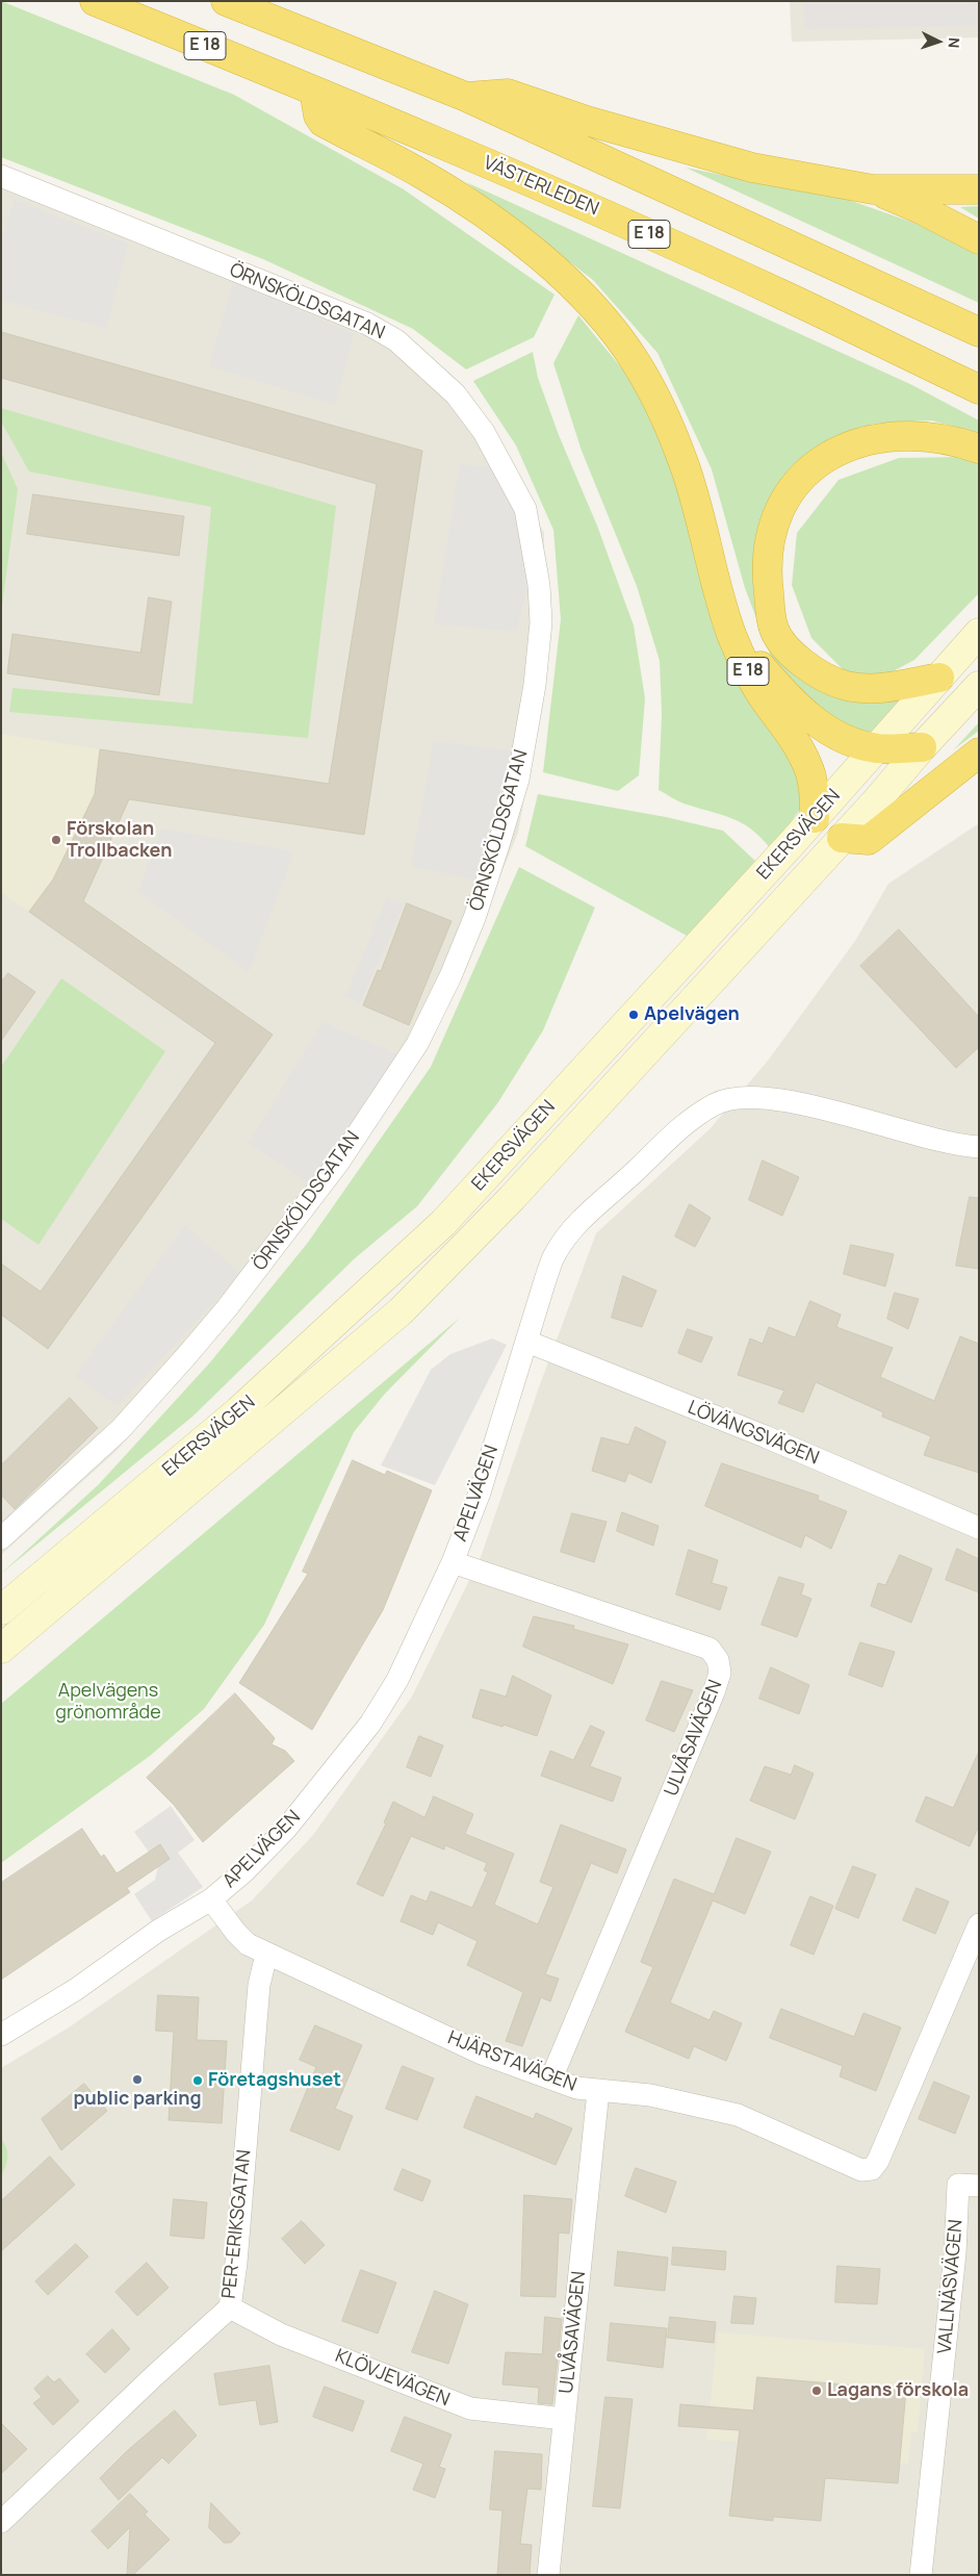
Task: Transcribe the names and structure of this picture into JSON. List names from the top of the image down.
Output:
{
  "streets": {
    "highway": ["E 18", "VÄSTERLEDEN"],
    "main road": ["EKERSVÄGEN"],
    "street": [
      "ÖRNSKÖLDSGATAN",
      "LÖVÄNGSVÄGEN",
      "APELVÄGEN",
      "ULVÅSAVÄGEN",
      "HJÄRSTAVÄGEN",
      "PER-ERIKSGATAN",
      "VALLNÄSVÄGEN",
      "KLÖVJEVÄGEN"
    ]
  },
  "crossings": [
    ["E 18", "VÄSTERLEDEN"],
    ["E 18", "EKERSVÄGEN"],
    ["LÖVÄNGSVÄGEN", "APELVÄGEN"],
    ["APELVÄGEN", "ULVÅSAVÄGEN"],
    ["APELVÄGEN", "HJÄRSTAVÄGEN"],
    ["ULVÅSAVÄGEN", "HJÄRSTAVÄGEN"],
    ["ULVÅSAVÄGEN", "KLÖVJEVÄGEN"],
    ["HJÄRSTAVÄGEN", "PER-ERIKSGATAN"],
    ["PER-ERIKSGATAN", "KLÖVJEVÄGEN"]
  ],
  "parks": ["Apelvägens grönområde"],
  "places": [
    "Förskolan Trollbacken",
    "Apelvägen",
    "public parking",
    "Företagshuset",
    "Lagans förskola"
  ],
  "north": "right"
}
